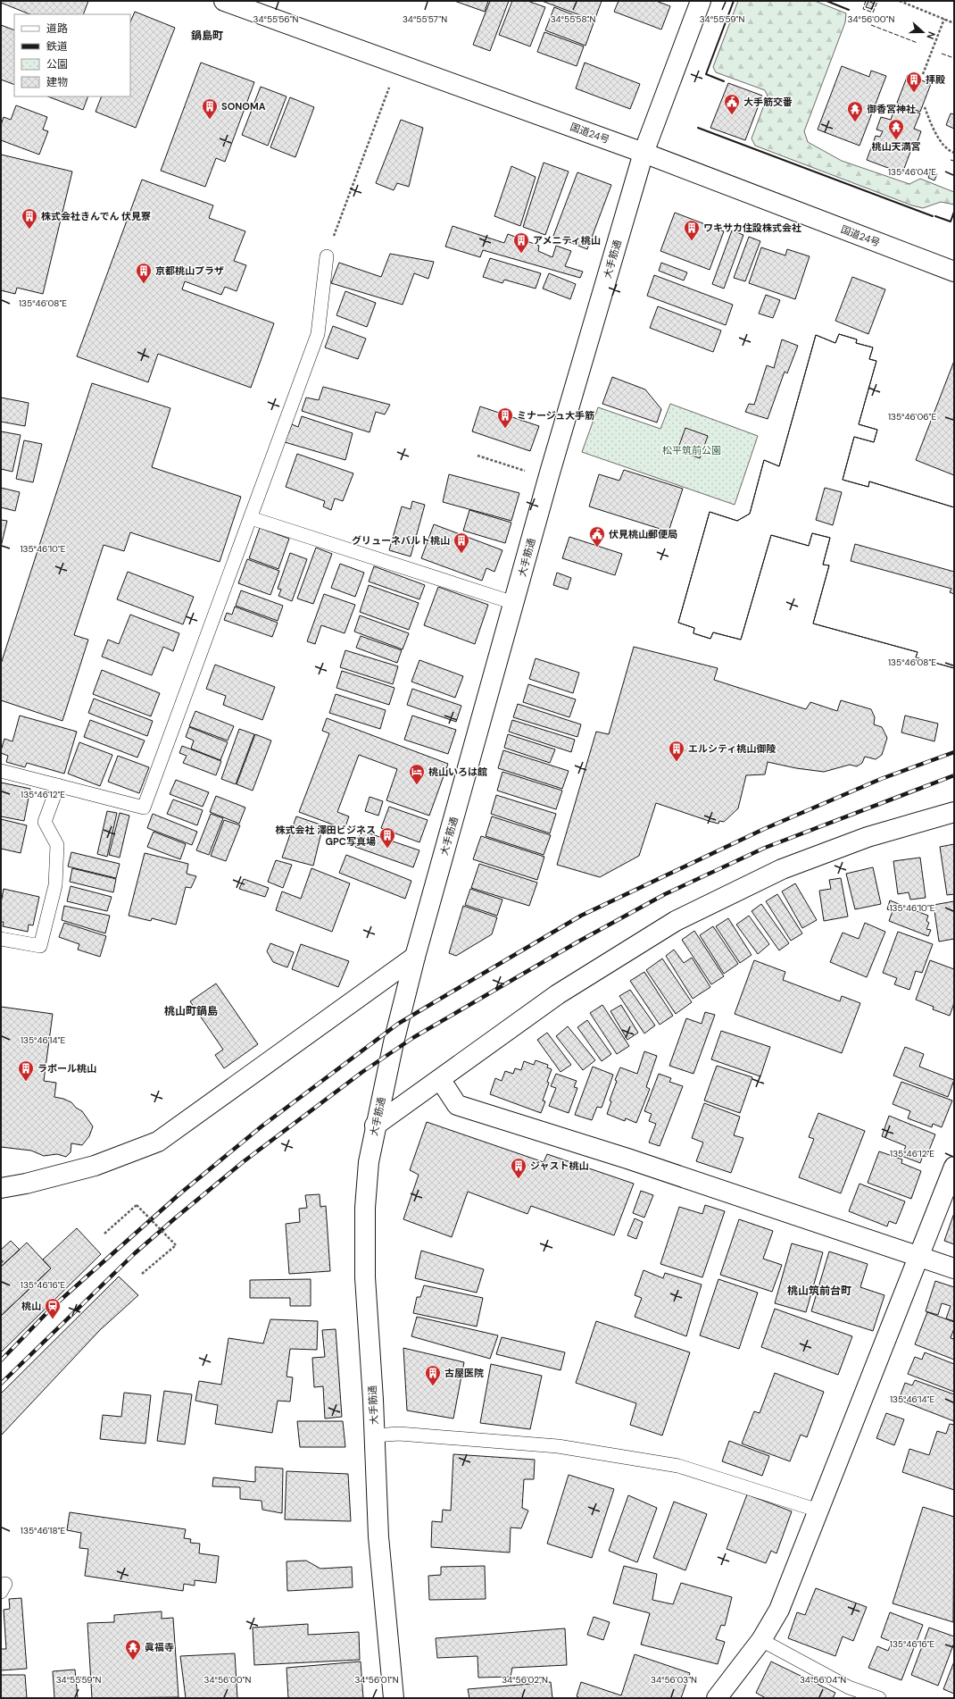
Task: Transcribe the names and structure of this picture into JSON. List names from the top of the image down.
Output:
{
  "streets": {
    "main road": ["国道24号", "大手筋通"]
  },
  "crossings": [
    ["国道24号", "大手筋通"]
  ],
  "districts": ["鍋島町", "桃山町鍋島", "桃山筑前台町"],
  "parks": ["松平筑前公園"],
  "places": {
    "building": [
      "拝殿",
      "SONOMA",
      "株式会社きんでん 伏見寮",
      "ワキサカ住設株式会社",
      "アメニティ桃山",
      "京都桃山プラザ",
      "ミナージュ大手筋",
      "グリューネバルト桃山",
      "エルシティ桃山御陵",
      "株式会社 澤田ビジネス GPC写真場",
      "ラポール桃山",
      "ジャスト桃山",
      "古屋医院"
    ],
    "public building": ["大手筋交番", "伏見桃山郵便局"],
    "temple": ["御香宮神社", "桃山天満宮", "眞福寺"],
    "hotel": ["桃山いろは館"],
    "station": ["桃山"]
  },
  "legend": [
    "道路",
    "鉄道",
    "公園",
    "建物"
  ],
  "north": "right",
  "coordinates": [
    "34°55'56\"N",
    "34°55'57\"N",
    "34°55'58\"N",
    "34°55'59\"N",
    "34°56'00\"N",
    "135°46'04\"E",
    "135°46'08\"E",
    "135°46'06\"E",
    "135°46'10\"E",
    "135°46'12\"E",
    "135°46'14\"E",
    "135°46'16\"E",
    "135°46'18\"E",
    "34°56'01\"N",
    "34°56'02\"N",
    "34°56'03\"N",
    "34°56'04\"N"
  ]
}
